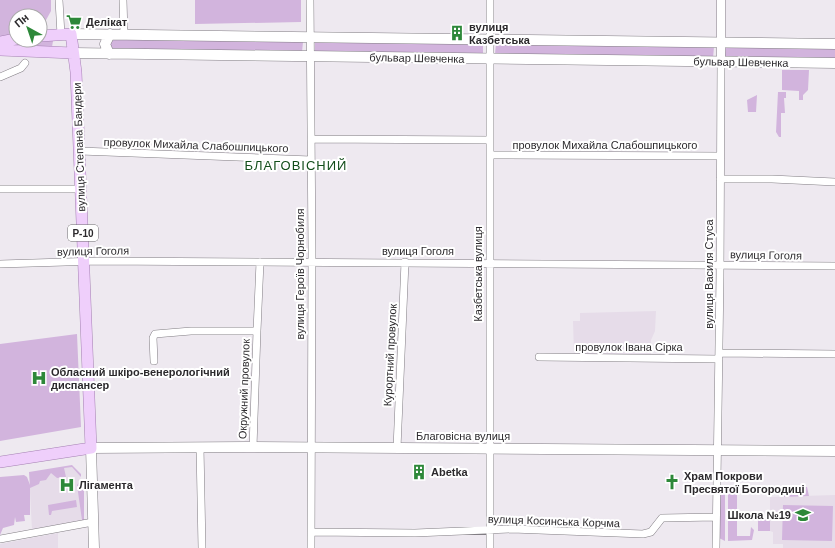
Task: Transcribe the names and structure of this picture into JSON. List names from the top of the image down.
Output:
{
  "streets": {
    "main road": [
      "бульвар Шевченка",
      "вулиця Степана Бандери",
      "Р-10",
      "Благовісна вулиця"
    ],
    "street": [
      "провулок Михайла Слабошпицького",
      "вулиця Гоголя",
      "вулиця Героїв Чорнобиля",
      "Казбетська вулиця",
      "вулиця Василя Стуса",
      "провулок Івана Сірка",
      "Курортний провулок",
      "Окружний провулок",
      "вулиця Косинська Корчма"
    ]
  },
  "crossings": [
    ["бульвар Шевченка", "вулиця Степана Бандери"],
    ["бульвар Шевченка", "вулиця Героїв Чорнобиля"],
    ["бульвар Шевченка", "Казбетська вулиця"],
    ["бульвар Шевченка", "вулиця Василя Стуса"],
    ["провулок Михайла Слабошпицького", "вулиця Степана Бандери"],
    ["провулок Михайла Слабошпицького", "вулиця Героїв Чорнобиля"],
    ["провулок Михайла Слабошпицького", "Казбетська вулиця"],
    ["провулок Михайла Слабошпицького", "вулиця Василя Стуса"],
    ["вулиця Степана Бандери", "вулиця Гоголя"],
    ["вулиця Степана Бандери", "Благовісна вулиця"],
    ["вулиця Гоголя", "вулиця Героїв Чорнобиля"],
    ["вулиця Гоголя", "Казбетська вулиця"],
    ["вулиця Гоголя", "вулиця Василя Стуса"],
    ["вулиця Гоголя", "Курортний провулок"],
    ["вулиця Гоголя", "Окружний провулок"],
    ["вулиця Героїв Чорнобиля", "Благовісна вулиця"],
    ["вулиця Героїв Чорнобиля", "вулиця Косинська Корчма"],
    ["Казбетська вулиця", "Благовісна вулиця"],
    ["Казбетська вулиця", "вулиця Косинська Корчма"],
    ["вулиця Василя Стуса", "провулок Івана Сірка"],
    ["вулиця Василя Стуса", "Благовісна вулиця"],
    ["вулиця Василя Стуса", "вулиця Косинська Корчма"],
    ["Курортний провулок", "Благовісна вулиця"],
    ["Окружний провулок", "Благовісна вулиця"]
  ],
  "districts": ["БЛАГОВІСНИЙ"],
  "places": {
    "supermarket": ["Делікат"],
    "building": ["вулиця Казбетська", "Abetka"],
    "hospital": ["Обласний шкіро-венерологічний диспансер", "Лігамента"],
    "church": ["Храм Покрови Пресвятої Богородиці"],
    "school or university": ["Школа №19"]
  },
  "north": "top left"
}
